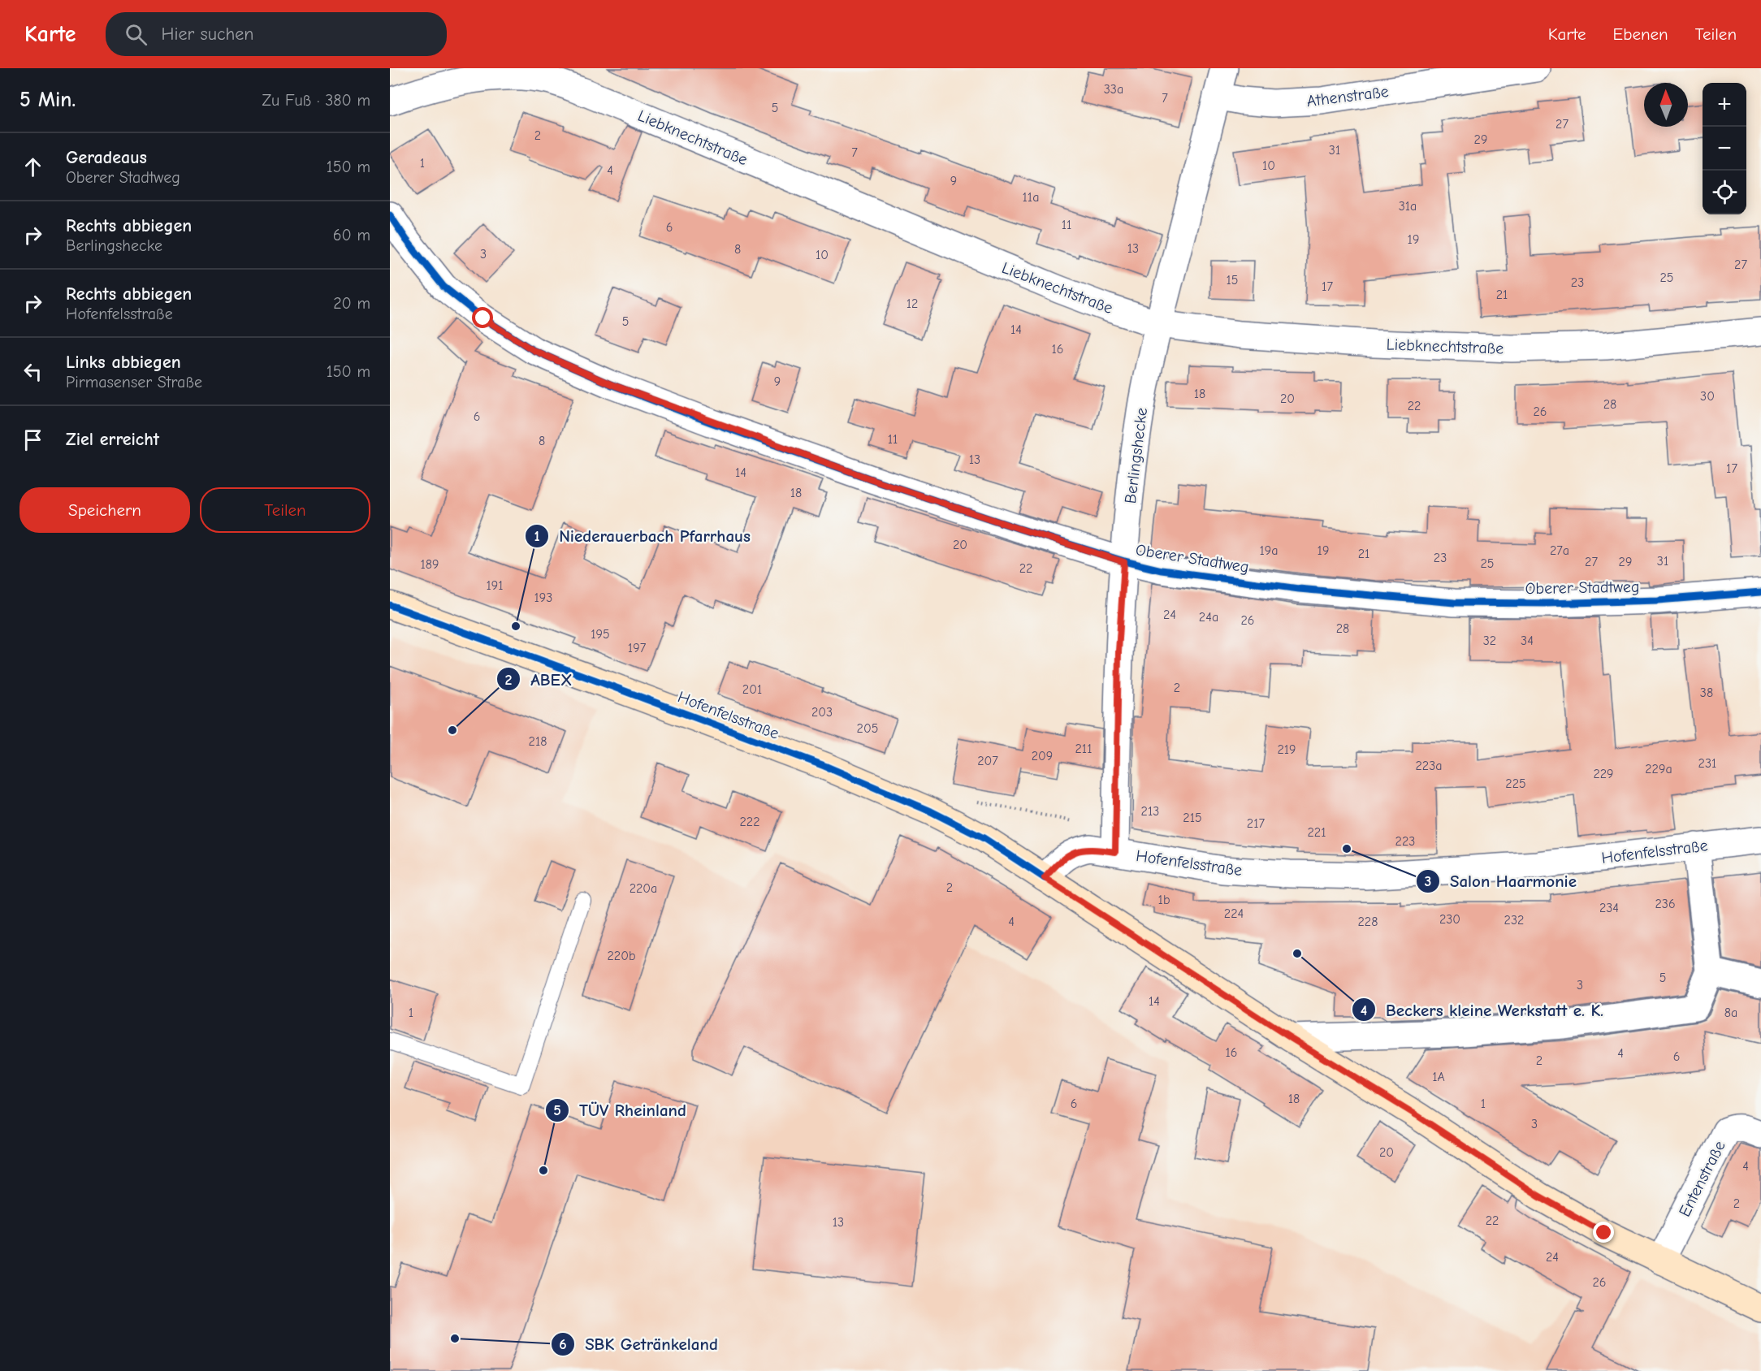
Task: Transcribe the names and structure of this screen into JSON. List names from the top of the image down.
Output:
{
  "streets": {
    "main road": ["Hofenfelsstraße"],
    "street": [
      "Athenstraße",
      "Liebknechtstraße",
      "Berlingshecke",
      "Oberer Stadtweg",
      "Entenstraße"
    ]
  },
  "crossings": [
    ["Athenstraße", "Berlingshecke"],
    ["Liebknechtstraße", "Berlingshecke"],
    ["Berlingshecke", "Oberer Stadtweg"],
    ["Berlingshecke", "Hofenfelsstraße"]
  ],
  "places": [
    "Niederauerbach Pfarrhaus",
    "ABEX",
    "Salon Haarmonie",
    "Beckers kleine Werkstatt e. K.",
    "TÜV Rheinland",
    "SBK Getränkeland"
  ],
  "house_numbers": [
    "33a",
    "7",
    "5",
    "27",
    "2",
    "29",
    "31",
    "7",
    "1",
    "10",
    "4",
    "9",
    "11a",
    "31a",
    "11",
    "6",
    "19",
    "13",
    "8",
    "3",
    "10",
    "27",
    "25",
    "15",
    "23",
    "17",
    "21",
    "12",
    "5",
    "14",
    "16",
    "9",
    "18",
    "30",
    "20",
    "28",
    "22",
    "26",
    "6",
    "11",
    "8",
    "13",
    "17",
    "14",
    "18",
    "20",
    "19a",
    "19",
    "27a",
    "21",
    "23",
    "31",
    "27",
    "29",
    "25",
    "189",
    "22",
    "191",
    "193",
    "24",
    "24a",
    "26",
    "28",
    "195",
    "32",
    "34",
    "197",
    "2",
    "201",
    "38",
    "203",
    "205",
    "218",
    "211",
    "219",
    "209",
    "207",
    "231",
    "223a",
    "229a",
    "229",
    "225",
    "213",
    "215",
    "222",
    "217",
    "221",
    "223",
    "2",
    "220a",
    "1b",
    "236",
    "234",
    "224",
    "230",
    "232",
    "4",
    "228",
    "220b",
    "5",
    "3",
    "14",
    "1",
    "8a",
    "16",
    "4",
    "6",
    "2",
    "1A",
    "18",
    "6",
    "1",
    "3",
    "20",
    "4",
    "2",
    "22",
    "13",
    "24",
    "26"
  ],
  "north": "top",
  "page": {
    "header": "Karte",
    "search": "Hier suchen",
    "nav": ["Karte", "Ebenen", "Teilen"],
    "heading": ["5 Min.", "Zu Fuß · 380 m"],
    "map_buttons": ["+", "−"],
    "list": [
      ["Geradeaus", "Oberer Stadtweg", "150 m"],
      ["Rechts abbiegen", "Berlingshecke", "60 m"],
      ["Rechts abbiegen", "Hofenfelsstraße", "20 m"],
      ["Links abbiegen", "Pirmasenser Straße", "150 m"],
      "Ziel erreicht"
    ],
    "buttons": ["Speichern", "Teilen"]
  }
}
